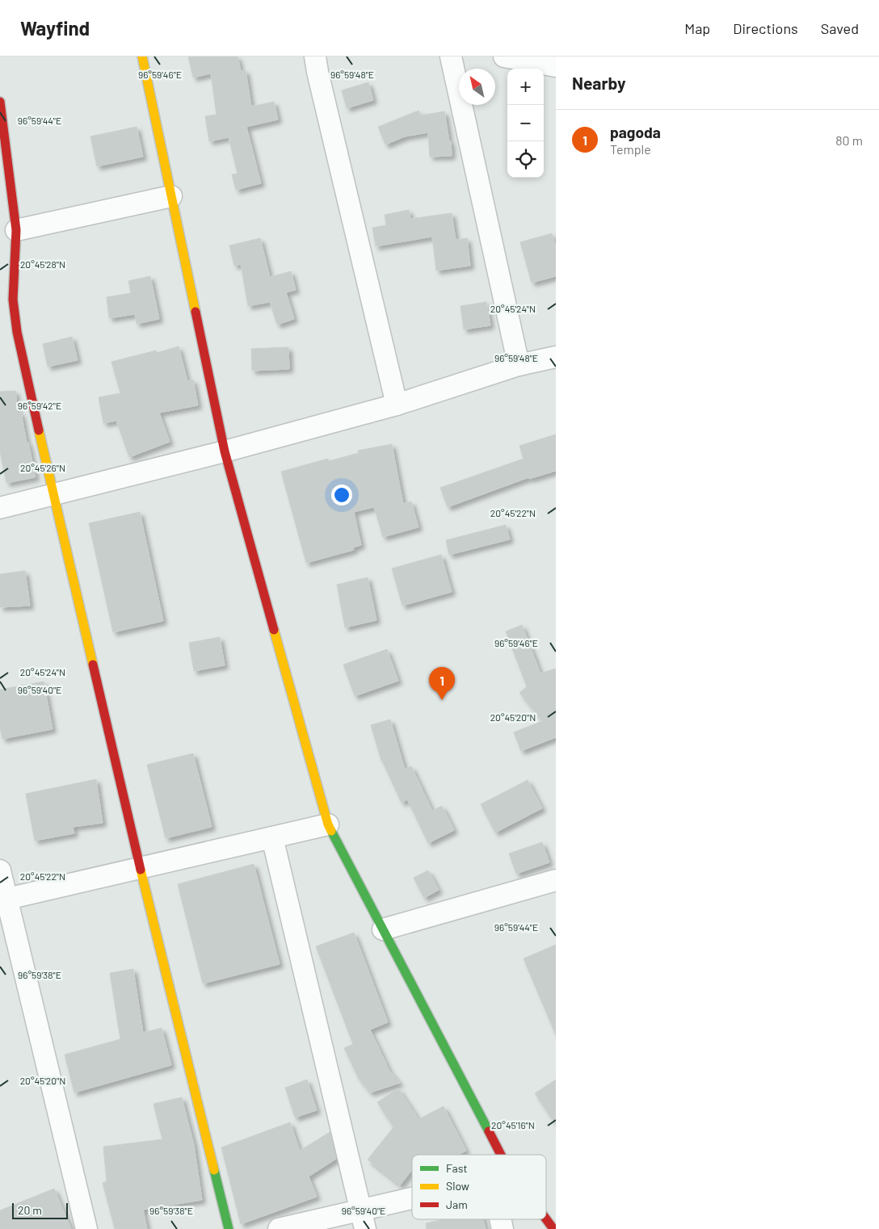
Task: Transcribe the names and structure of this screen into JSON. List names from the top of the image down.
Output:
{
  "legend": ["Fast", "Slow", "Jam"],
  "scale_bar": "20 m",
  "north": "top left",
  "page": {
    "header": "Wayfind",
    "nav": ["Map", "Directions", "Saved"],
    "heading": "Nearby",
    "map_buttons": ["+", "−"],
    "list": [
      {
        "mark": "1",
        "name": "pagoda",
        "note": "Temple",
        "value": "80 m"
      }
    ],
    "pins": "1",
    "scale": "20 m"
  },
  "coordinates": [
    "96°59'46\"E",
    "96°59'48\"E",
    "96°59'44\"E",
    "20°45'28\"N",
    "20°45'24\"N",
    "96°59'42\"E",
    "20°45'26\"N",
    "20°45'22\"N",
    "96°59'40\"E",
    "20°45'20\"N",
    "96°59'38\"E",
    "20°45'16\"N"
  ]
}
